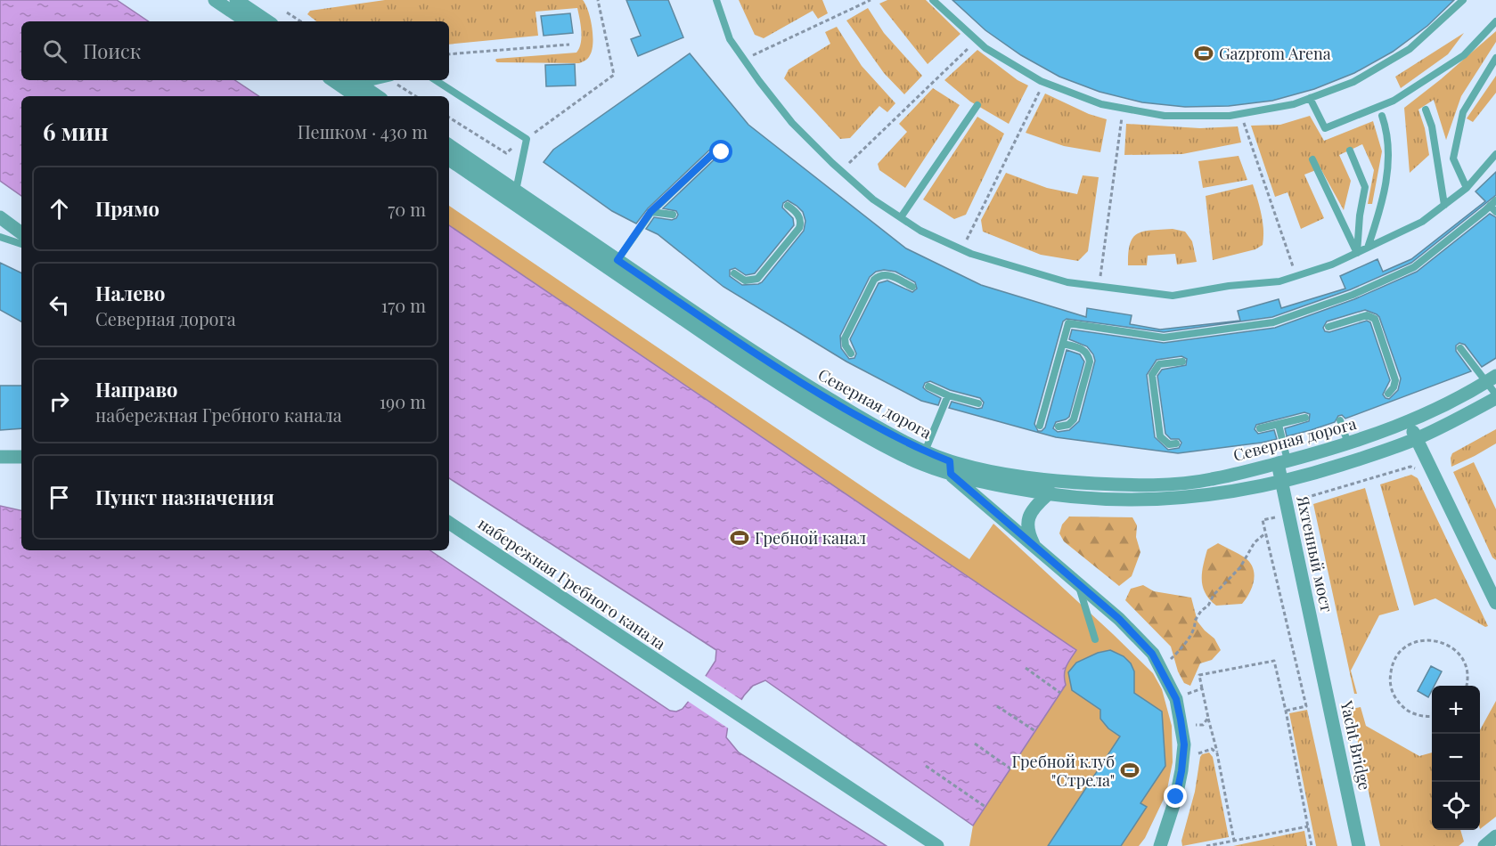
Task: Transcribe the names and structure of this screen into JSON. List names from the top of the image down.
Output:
{
  "streets": {
    "street": [
      "Северная дорога",
      "Яхтенный мост",
      "набережная Гребного канала",
      "Yacht Bridge"
    ]
  },
  "crossings": [
    ["Северная дорога", "Яхтенный мост"],
    ["Яхтенный мост", "Yacht Bridge"]
  ],
  "places": {
    "sports": ["Gazprom Arena", "Гребной канал", "Гребной клуб \"Стрела\""]
  },
  "page": {
    "search": "Поиск",
    "heading": ["6 мин", "Пешком · 430 m"],
    "list": [
      ["Прямо", "70 m"],
      ["Налево", "Северная дорога", "170 m"],
      ["Направо", "набережная Гребного канала", "190 m"],
      "Пункт назначения"
    ],
    "map_buttons": ["+", "−"]
  }
}
